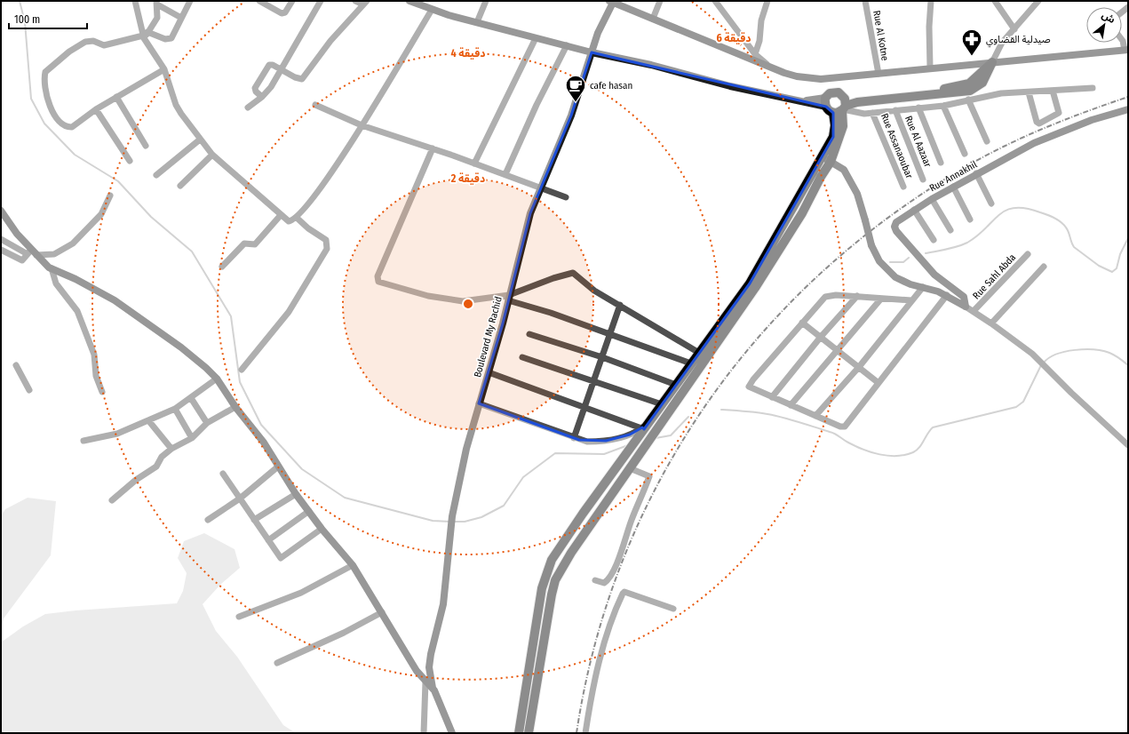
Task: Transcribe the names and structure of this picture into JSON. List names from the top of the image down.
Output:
{
  "streets": {
    "street": [
      "Rue Al Kotne",
      "Rue Al Aazaar",
      "Rue Assanaoubar",
      "Rue Annakhil",
      "Rue Sahl Abda",
      "Boulevard My Rachid"
    ]
  },
  "places": {
    "pharmacy": ["صيدلية القضاوي"],
    "cafe": ["cafe hasan"]
  },
  "scale_bar": "100 m",
  "north": "top right",
  "rings": ["6 دقيقة", "4 دقيقة", "2 دقيقة"]
}
